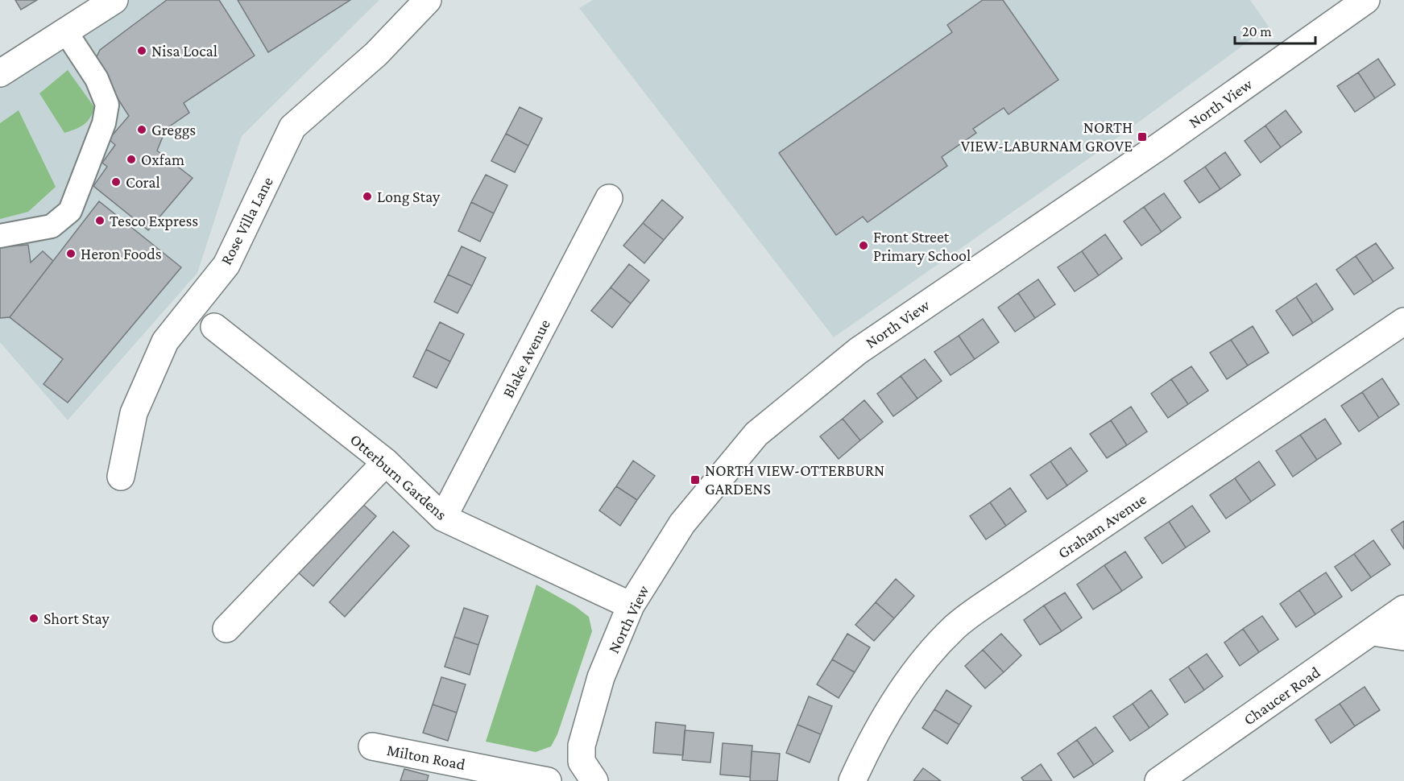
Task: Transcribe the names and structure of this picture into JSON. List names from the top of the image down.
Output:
{
  "streets": {
    "street": [
      "North View",
      "Rose Villa Lane",
      "Blake Avenue",
      "Otterburn Gardens",
      "Graham Avenue",
      "Chaucer Road",
      "Milton Road"
    ]
  },
  "crossings": [
    ["North View", "Otterburn Gardens"],
    ["Blake Avenue", "Otterburn Gardens"]
  ],
  "places": {
    "other": [
      "Nisa Local",
      "Greggs",
      "Oxfam",
      "Coral",
      "Long Stay",
      "Tesco Express",
      "Front Street Primary School",
      "Heron Foods",
      "Short Stay"
    ],
    "transit": ["NORTH VIEW-LABURNAM GROVE", "NORTH VIEW-OTTERBURN GARDENS"]
  },
  "scale_bar": "20 m"
}
